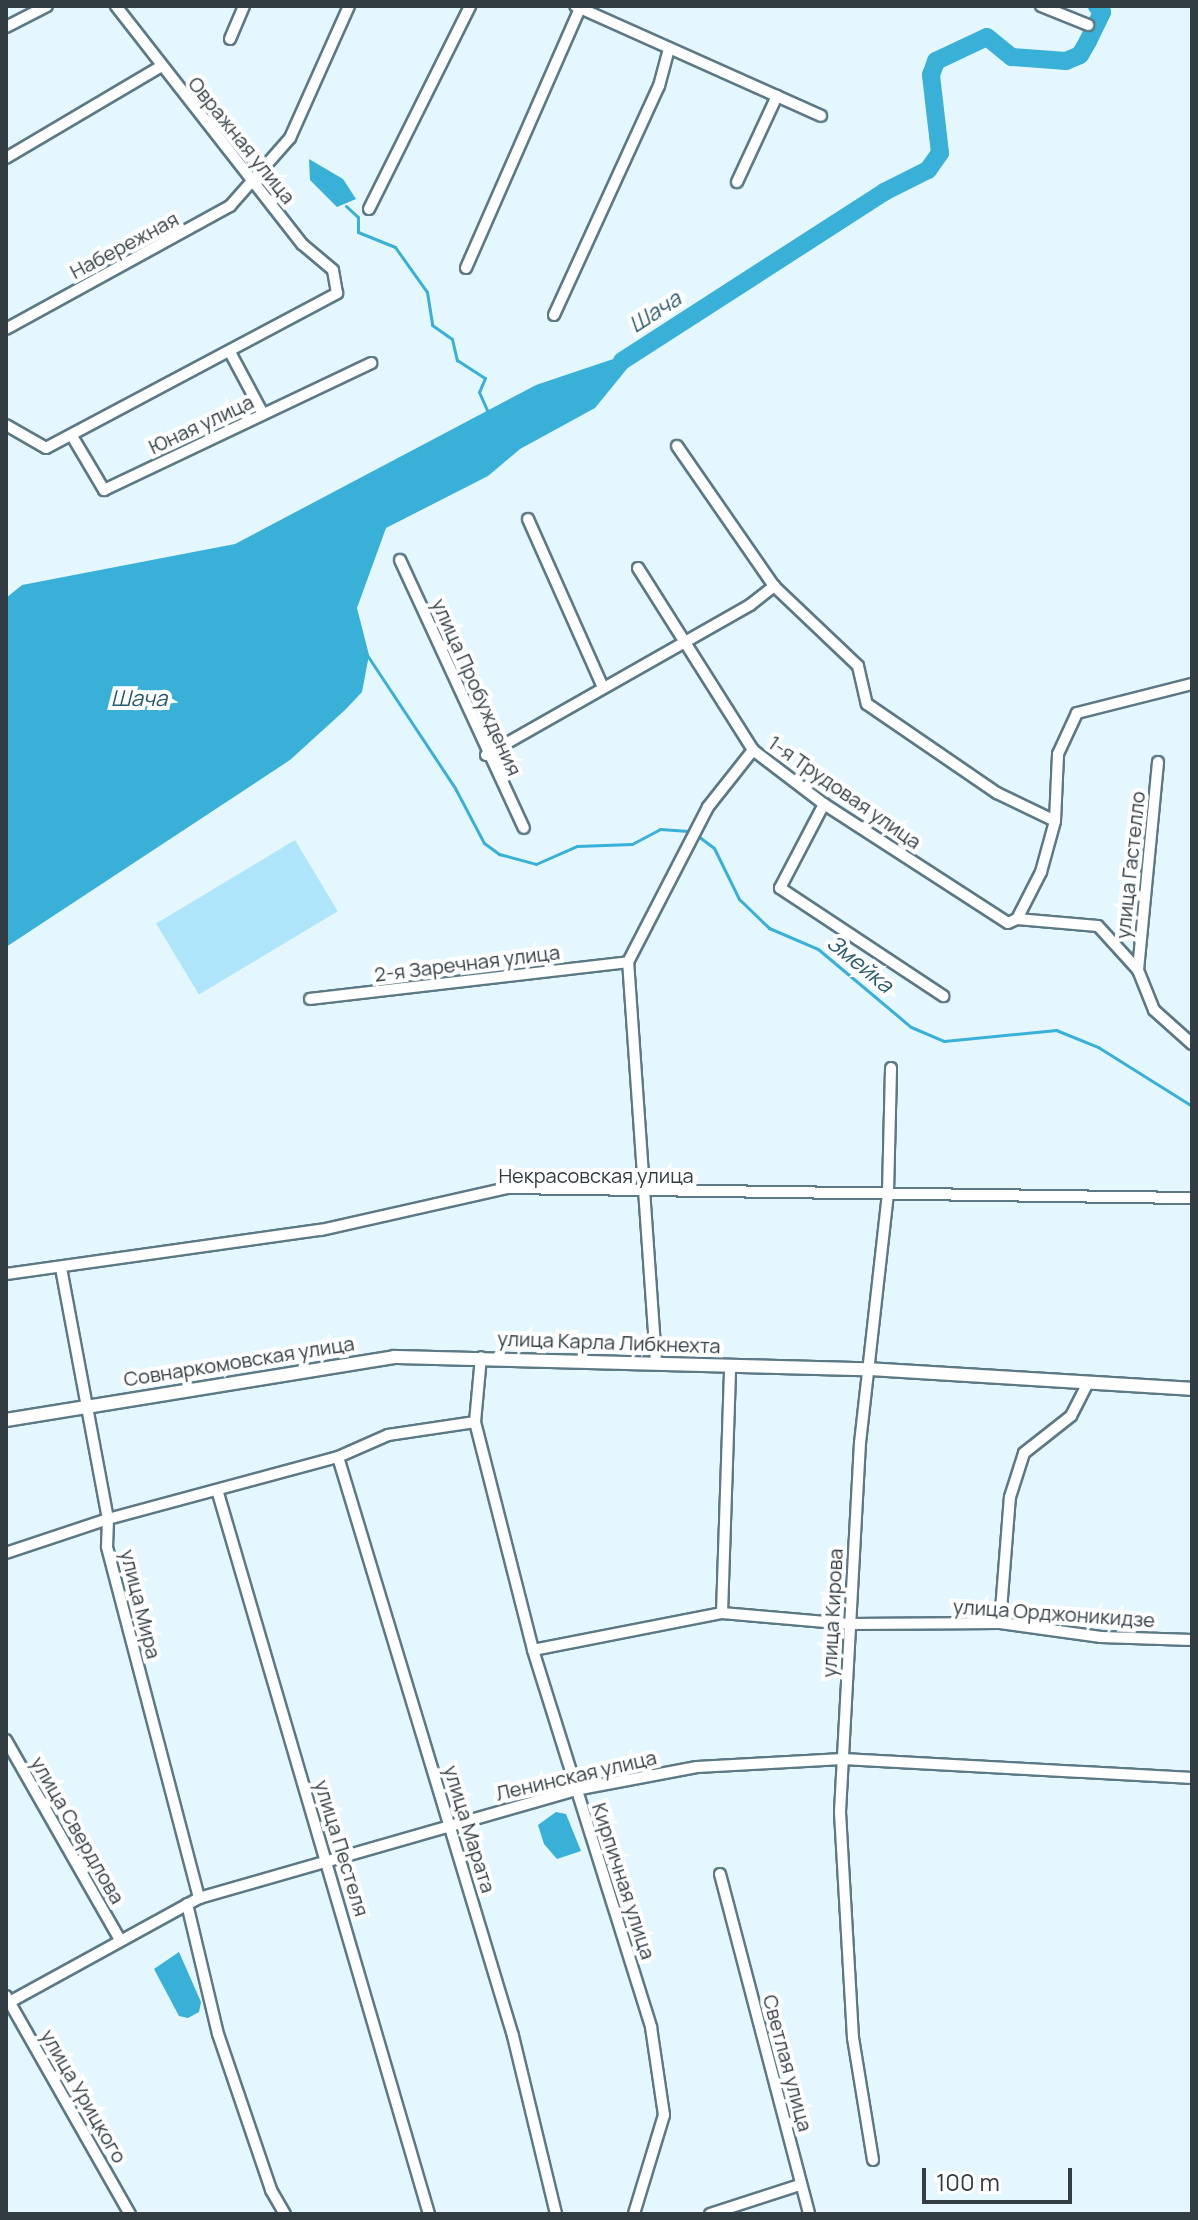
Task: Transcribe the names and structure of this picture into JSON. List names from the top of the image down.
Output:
{
  "streets": {
    "street": [
      "Овражная улица",
      "Набережная",
      "Юная улица",
      "улица Пробуждения",
      "1-я Трудовая улица",
      "улица Гастелло",
      "2-я Заречная улица",
      "Некрасовская улица",
      "улица Карла Либкнехта",
      "Совнаркомовская улица",
      "улица Мира",
      "улица Кирова",
      "улица Орджоникидзе",
      "Ленинская улица",
      "улица Марата",
      "улица Свердлова",
      "улица Пестеля",
      "Кирпичная улица",
      "Светлая улица",
      "улица Урицкого"
    ]
  },
  "crossings": [
    ["Овражная улица", "Набережная"],
    ["Некрасовская улица", "улица Мира"],
    ["Некрасовская улица", "улица Кирова"],
    ["улица Карла Либкнехта", "Совнаркомовская улица"],
    ["улица Карла Либкнехта", "улица Кирова"],
    ["улица Карла Либкнехта", "Кирпичная улица"],
    ["Совнаркомовская улица", "улица Мира"],
    ["улица Мира", "Ленинская улица"],
    ["улица Кирова", "улица Орджоникидзе"],
    ["улица Кирова", "Ленинская улица"],
    ["улица Орджоникидзе", "Кирпичная улица"],
    ["Ленинская улица", "улица Марата"],
    ["Ленинская улица", "улица Свердлова"],
    ["Ленинская улица", "улица Пестеля"],
    ["Ленинская улица", "Кирпичная улица"],
    ["Ленинская улица", "улица Урицкого"]
  ],
  "water": ["Шача", "Змейка"],
  "scale_bar": "100 m"
}
